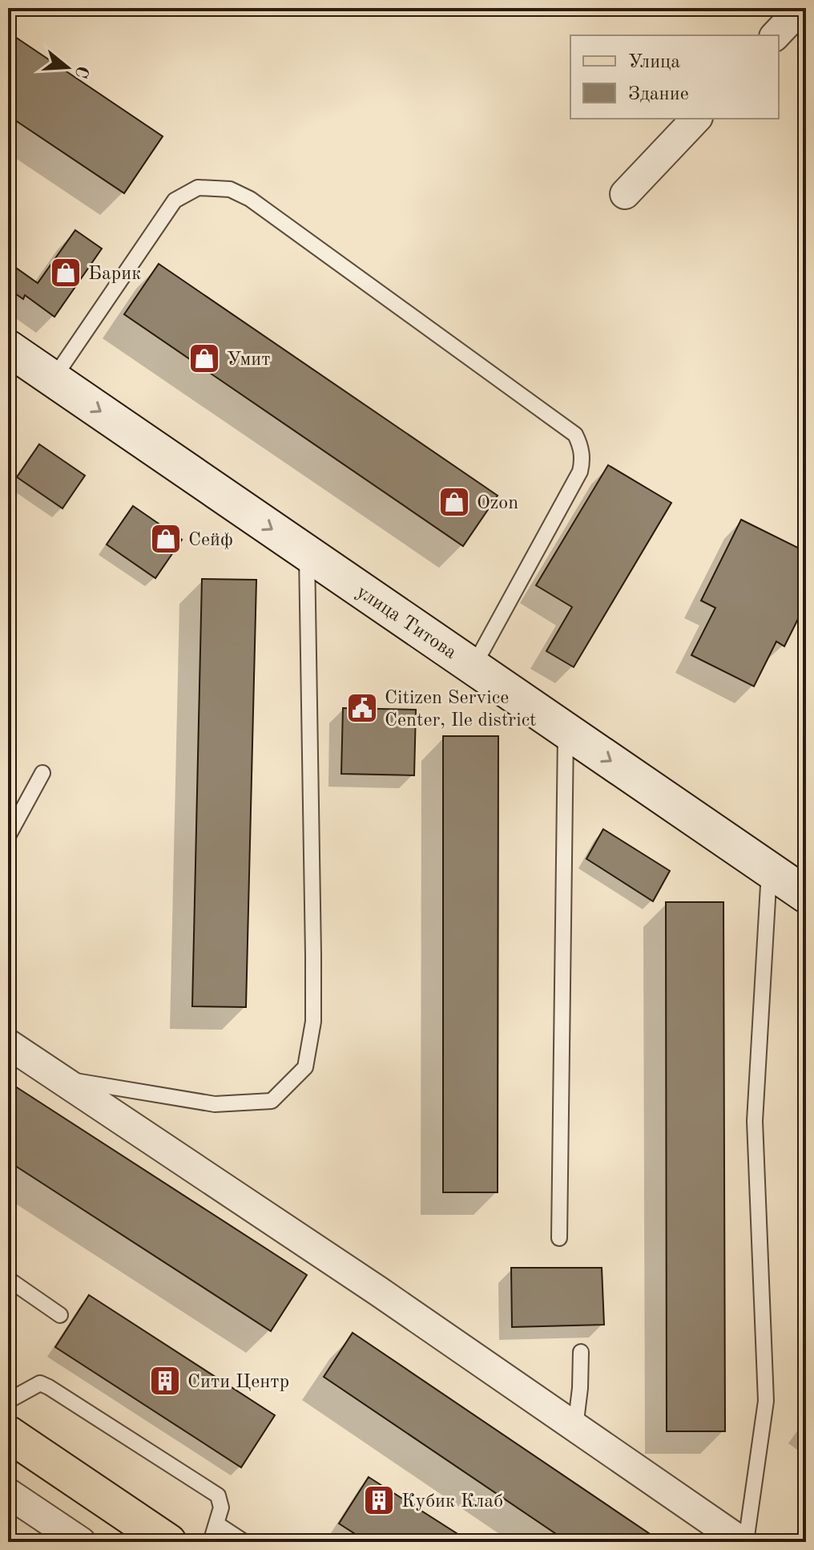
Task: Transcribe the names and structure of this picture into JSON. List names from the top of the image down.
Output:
{
  "streets": {
    "street": ["улица Титова"]
  },
  "one_way": ["улица Титова"],
  "places": {
    "shop": [
      "Барик",
      "Умит",
      "Ozon",
      "Сейф"
    ],
    "public building": ["Citizen Service Center, Ile district"],
    "building": ["Сити Центр", "Кубик Клаб"]
  },
  "legend": ["Улица", "Здание"],
  "north": "right"
}
